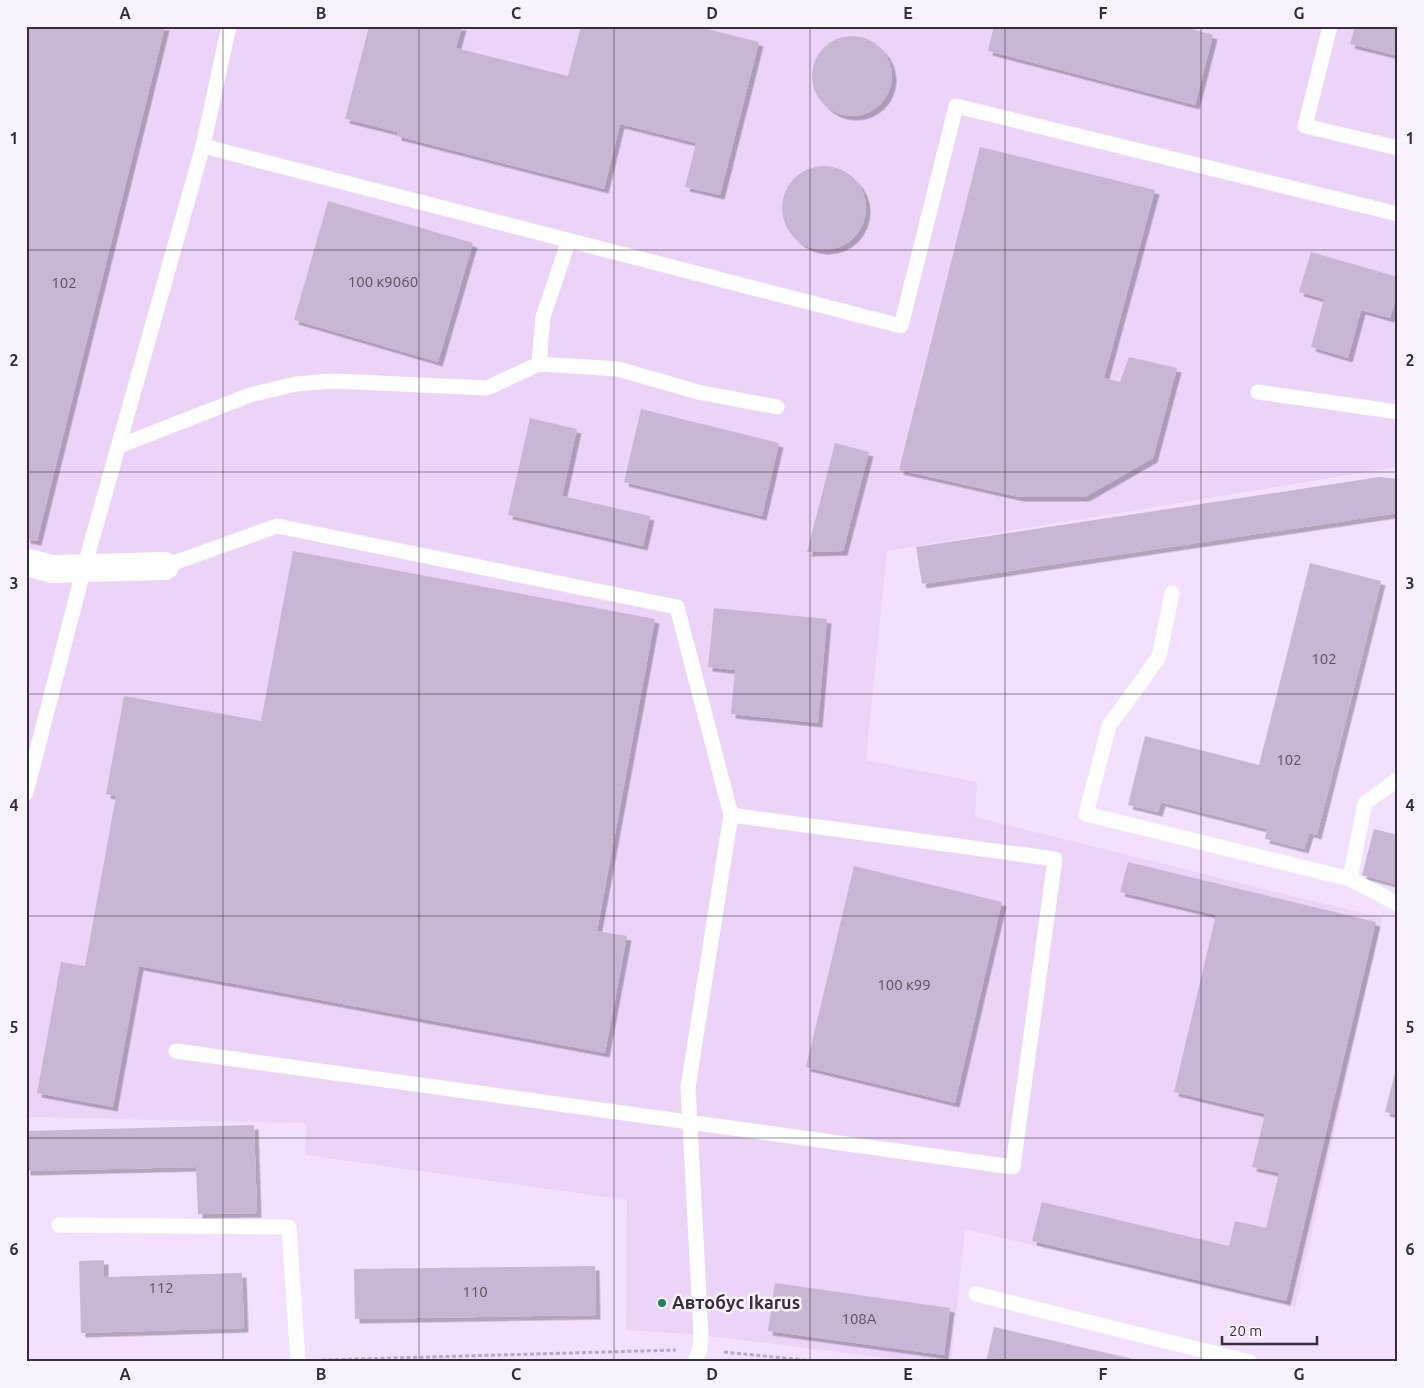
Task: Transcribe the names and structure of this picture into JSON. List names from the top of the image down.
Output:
{
  "places": ["Автобус Ikarus"],
  "house_numbers": [
    "100 к9060",
    "102",
    "102",
    "102",
    "100 к99",
    "112",
    "110",
    "108А"
  ],
  "scale_bar": "20 m",
  "grid": {
    "columns": [
      "A",
      "B",
      "C",
      "D",
      "E",
      "F",
      "G"
    ],
    "rows": [
      "1",
      "2",
      "3",
      "4",
      "5",
      "6"
    ]
  }
}
